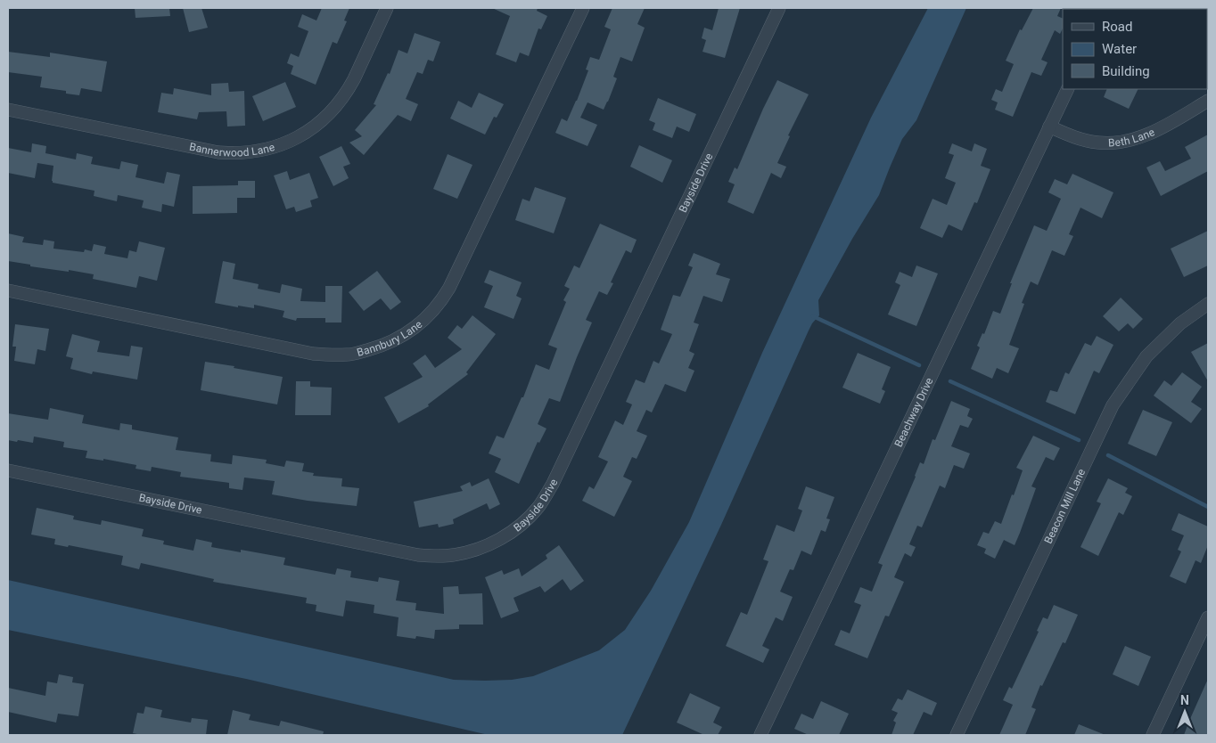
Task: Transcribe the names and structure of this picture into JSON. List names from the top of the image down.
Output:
{
  "streets": {
    "street": [
      "Beth Lane",
      "Bannerwood Lane",
      "Bayside Drive",
      "Bannbury Lane",
      "Beachway Drive",
      "Beacon Mill Lane"
    ]
  },
  "crossings": [
    ["Beth Lane", "Beachway Drive"]
  ],
  "legend": ["Road", "Water", "Building"],
  "north": "top"
}
